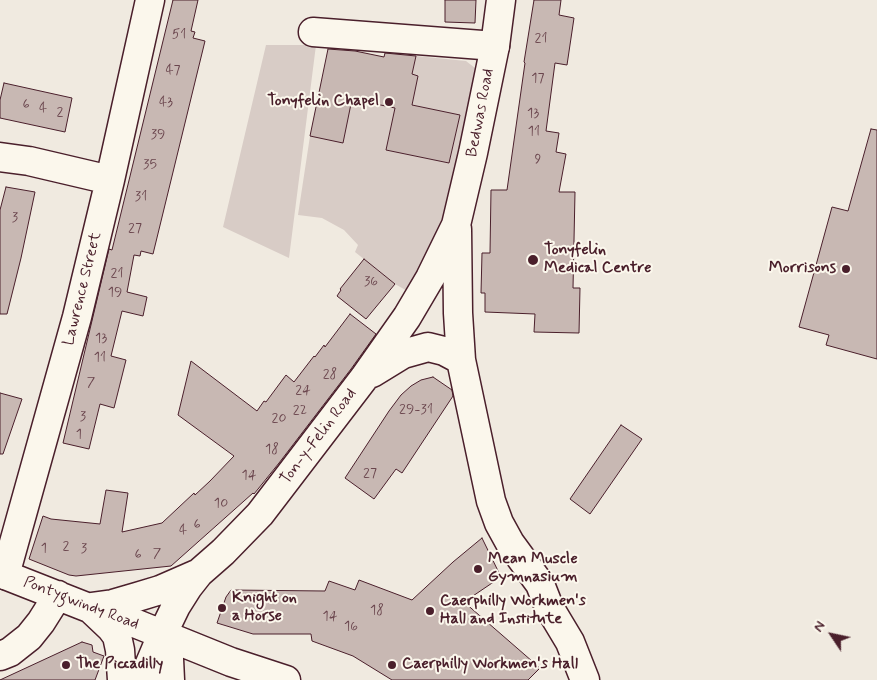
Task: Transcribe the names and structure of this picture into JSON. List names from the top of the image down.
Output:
{
  "streets": {
    "main road": [
      "Bedwas Road",
      "Lawrence Street",
      "Ton-y-Felin Road",
      "Pontygwindy Road"
    ]
  },
  "crossings": [
    ["Bedwas Road", "Ton-y-Felin Road"],
    ["Lawrence Street", "Pontygwindy Road"],
    ["Ton-y-Felin Road", "Pontygwindy Road"]
  ],
  "places": [
    "Tonyfelin Chapel",
    "Tonyfelin Medical Centre",
    "Morrisons",
    "Mean Muscle Gymnasium",
    "Knight on a Horse",
    "Caerphilly Workmen's Hall and Institute",
    "The Piccadilly",
    "Caerphilly Workmen's Hall"
  ],
  "house_numbers": [
    "51",
    "21",
    "47",
    "17",
    "43",
    "6",
    "4",
    "2",
    "13",
    "11",
    "39",
    "9",
    "35",
    "31",
    "3",
    "27",
    "21",
    "36",
    "19",
    "13",
    "11",
    "28",
    "7",
    "24",
    "29-31",
    "22",
    "3",
    "20",
    "1",
    "18",
    "27",
    "14",
    "10",
    "6",
    "4",
    "2",
    "1",
    "3",
    "7",
    "6",
    "18",
    "14",
    "16"
  ],
  "north": "top left"
}
